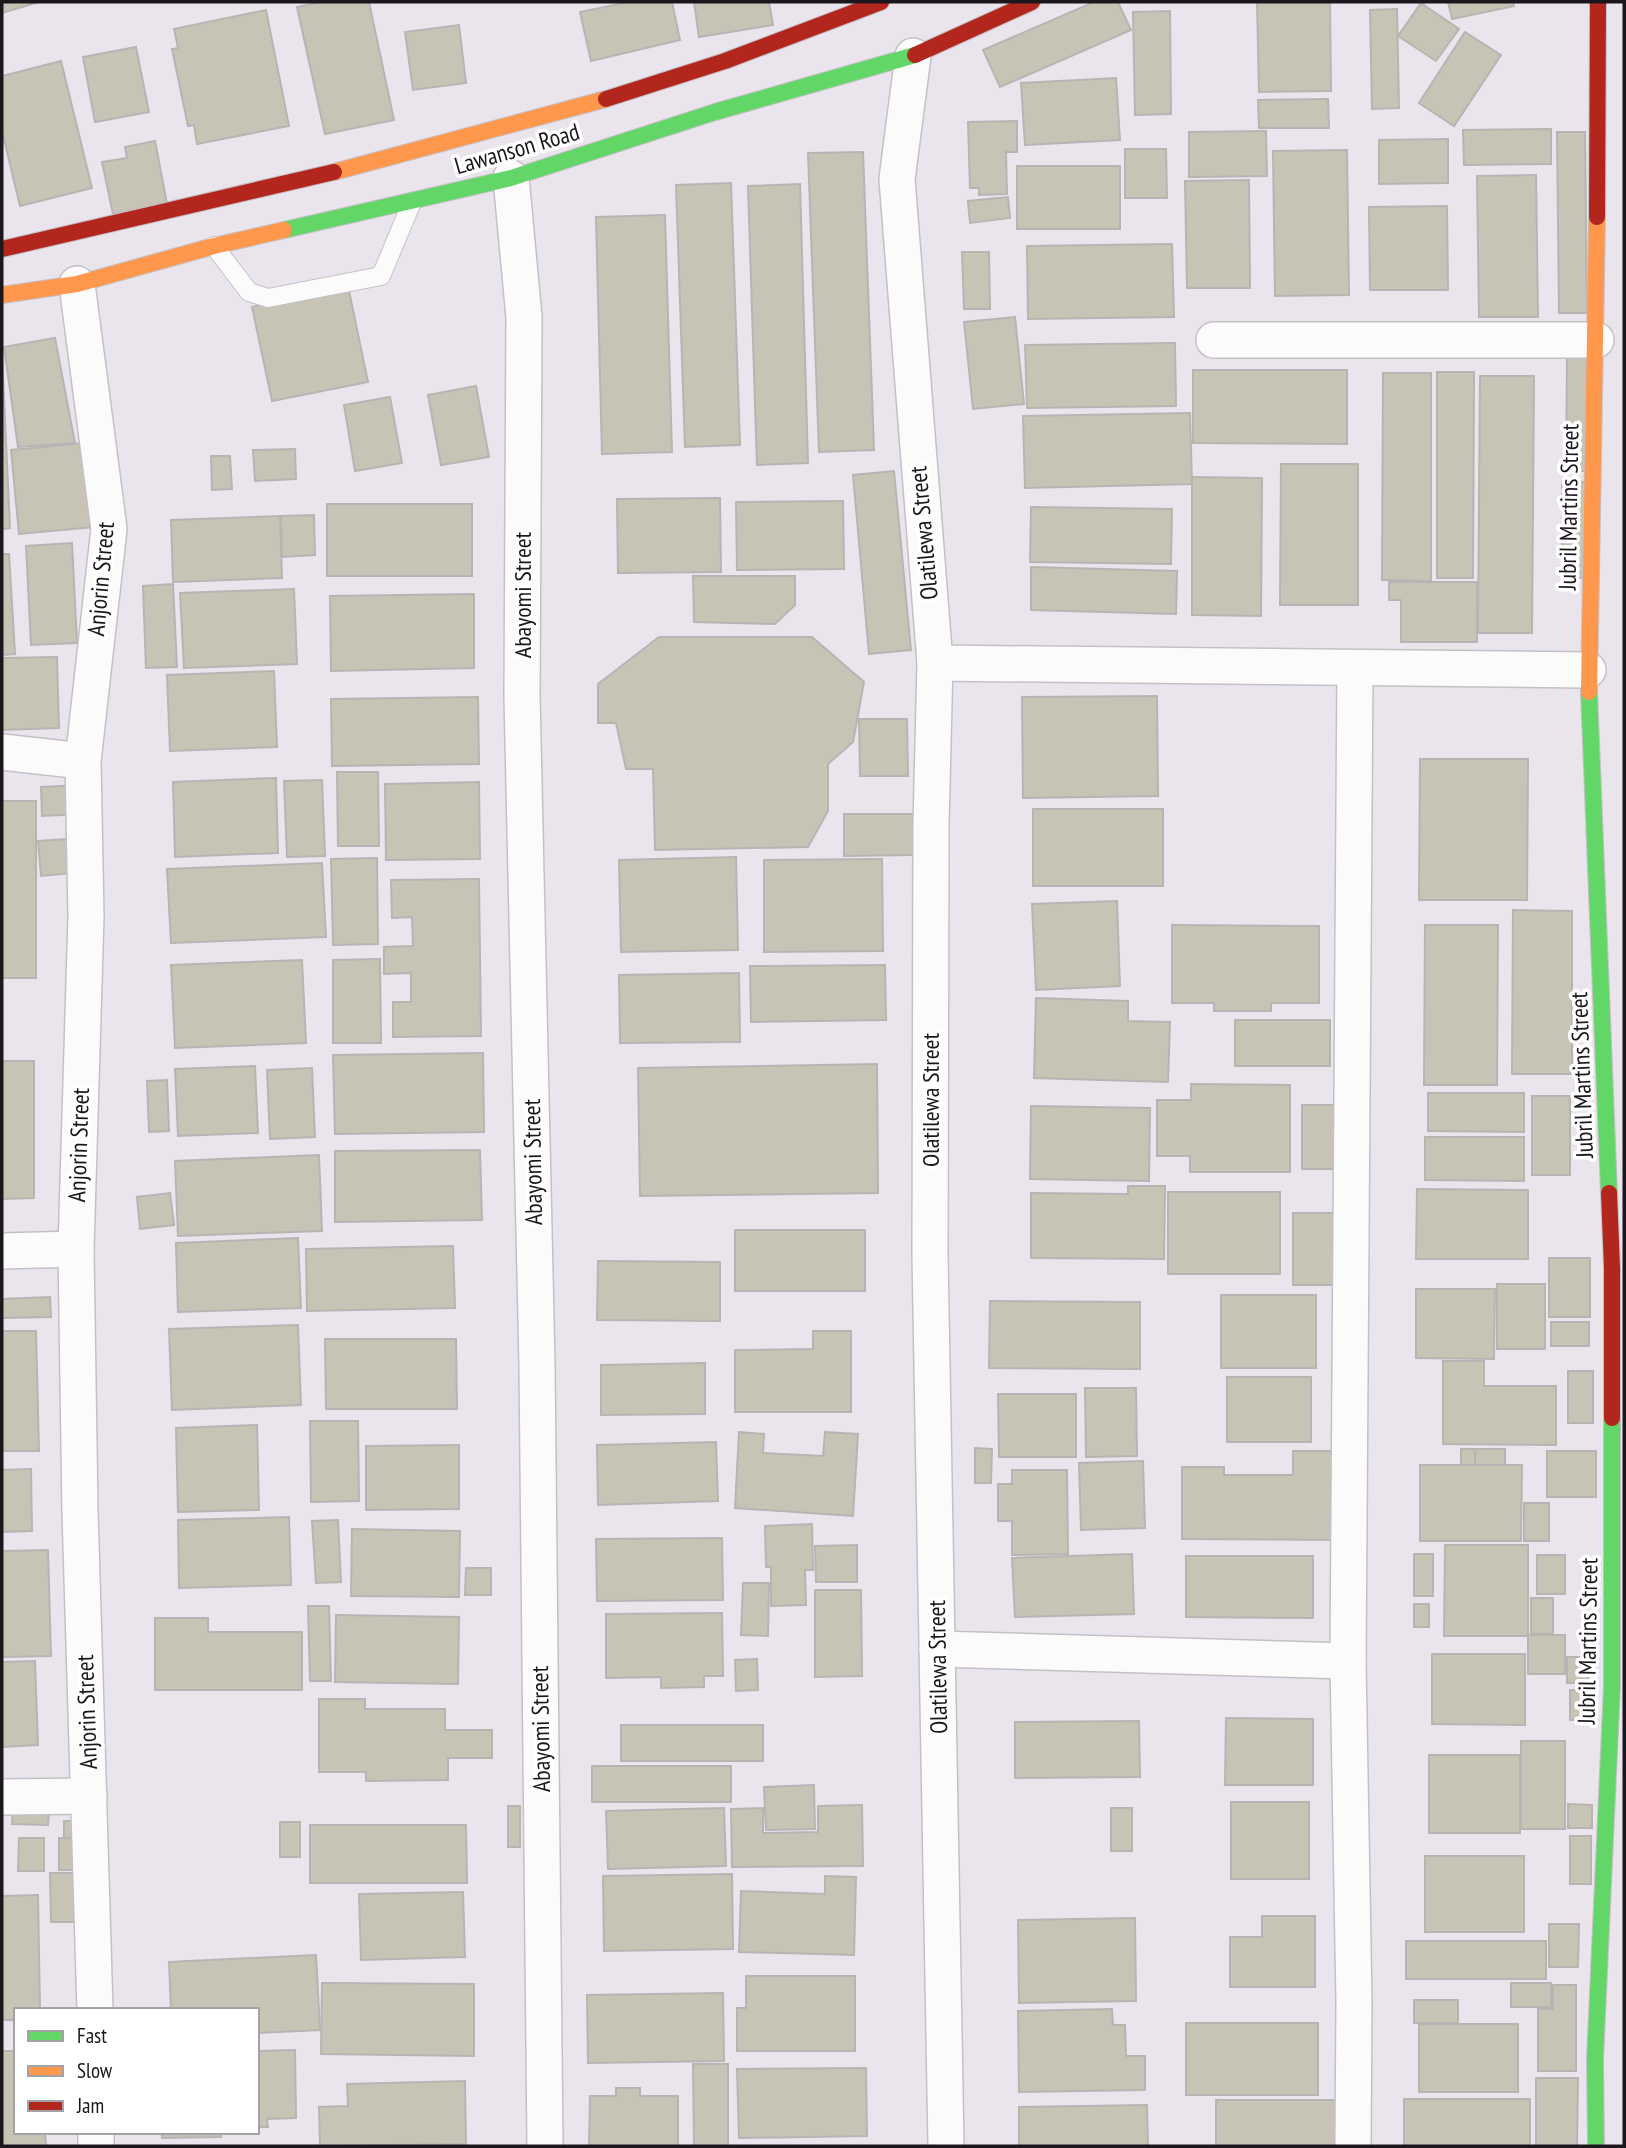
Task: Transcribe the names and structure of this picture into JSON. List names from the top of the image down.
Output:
{
  "streets": {
    "street": [
      "Lawanson Road",
      "Jubril Martins Street",
      "Olatilewa Street",
      "Anjorin Street",
      "Abayomi Street"
    ]
  },
  "crossings": [
    ["Lawanson Road", "Olatilewa Street"],
    ["Lawanson Road", "Anjorin Street"],
    ["Lawanson Road", "Abayomi Street"]
  ],
  "legend": ["Fast", "Slow", "Jam"]
}
